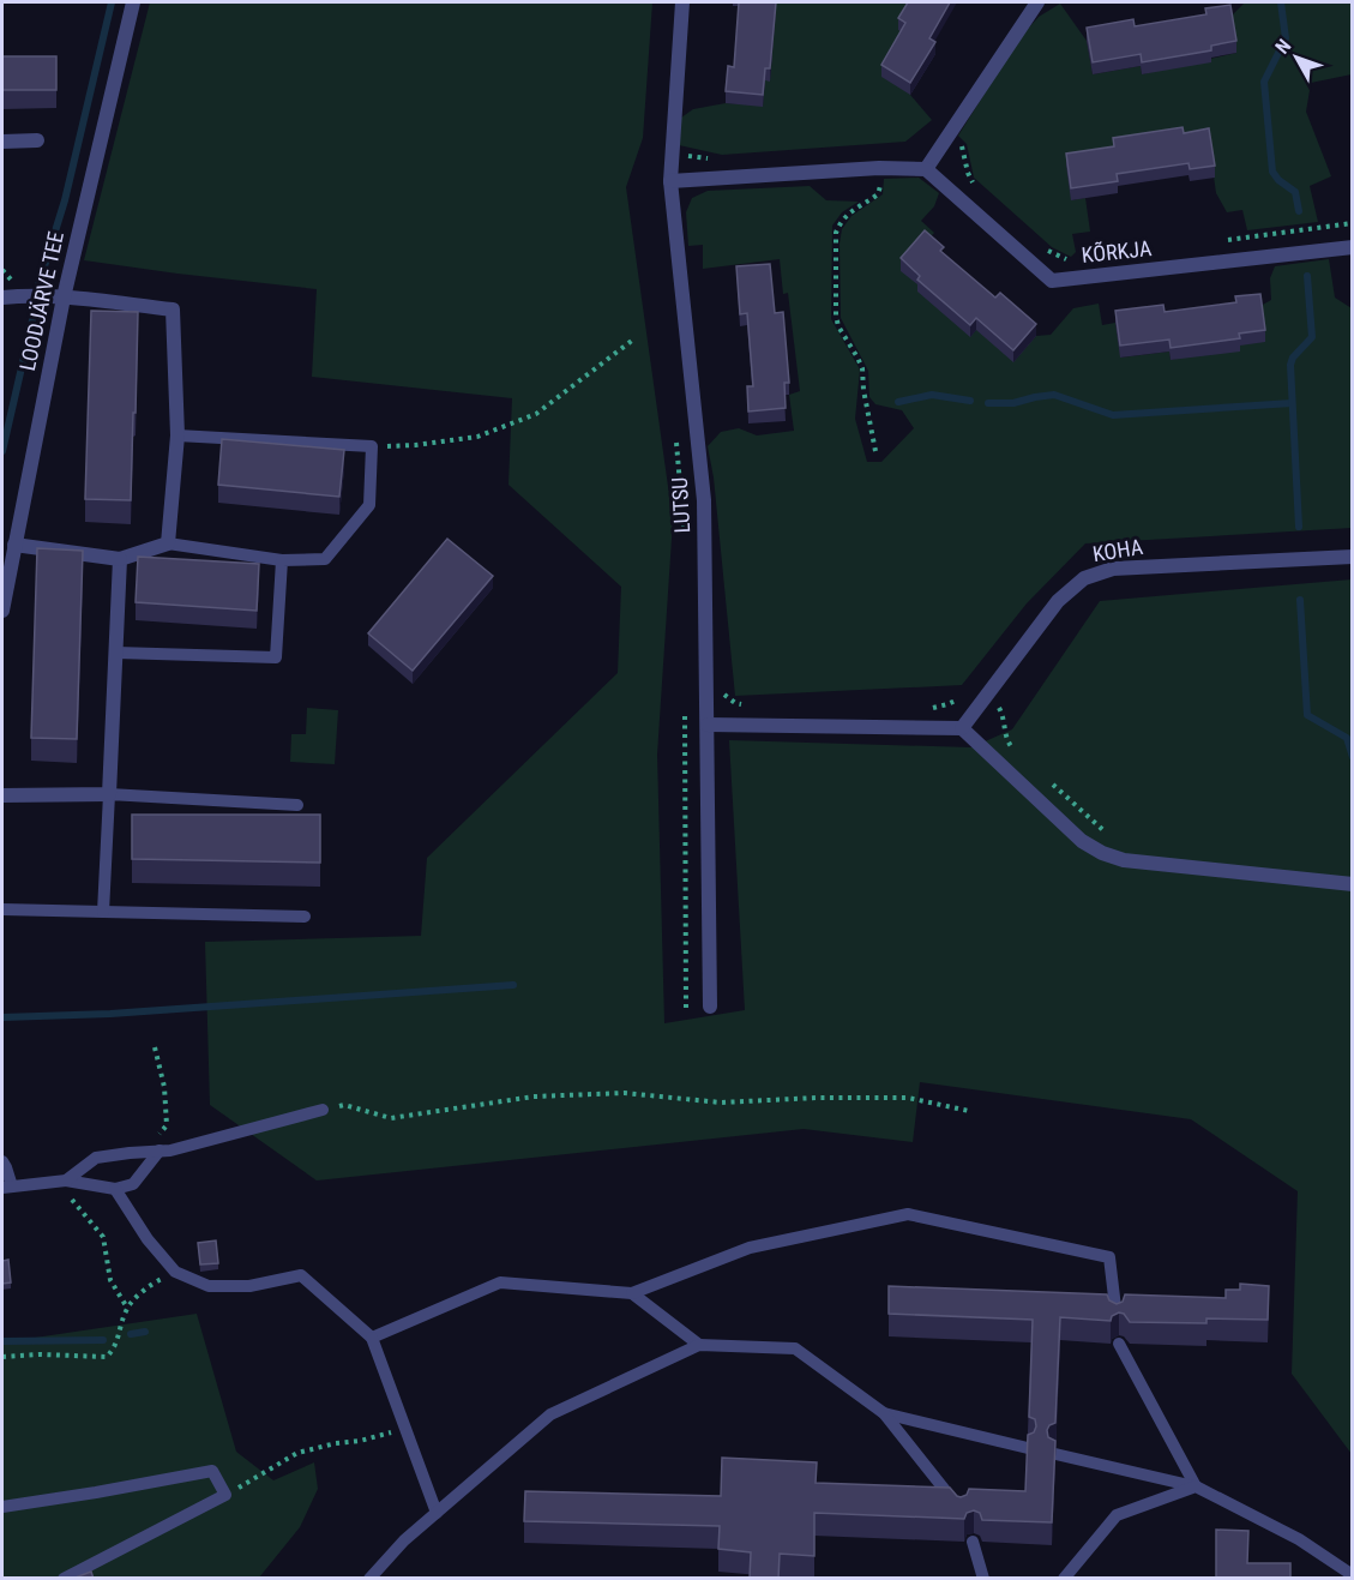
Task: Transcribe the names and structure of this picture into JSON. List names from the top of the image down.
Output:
{
  "streets": {
    "street": [
      "KÕRKJA",
      "LOODJÄRVE TEE",
      "LUTSU",
      "KOHA"
    ]
  },
  "north": "top left"
}
